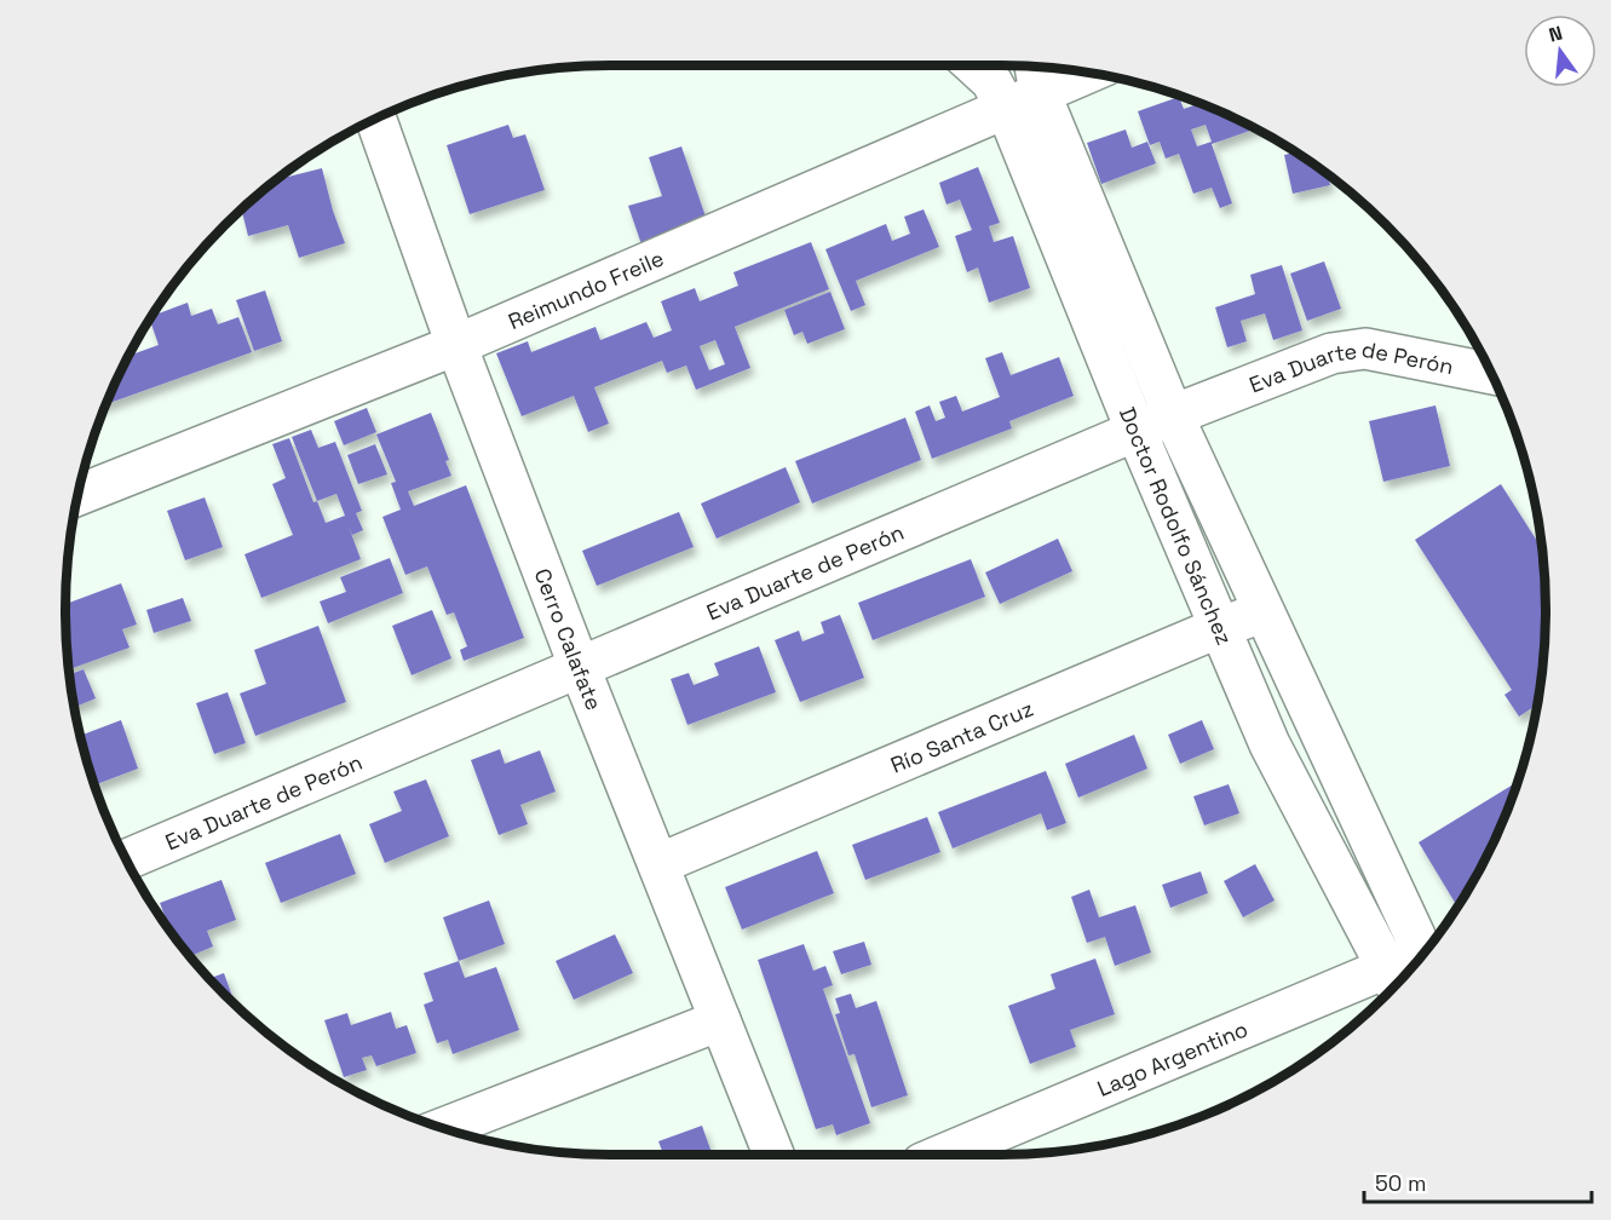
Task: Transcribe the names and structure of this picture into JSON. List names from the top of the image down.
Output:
{
  "streets": {
    "street": [
      "Reimundo Freile",
      "Eva Duarte de Perón",
      "Doctor Rodolfo Sánchez",
      "Cerro Calafate",
      "Río Santa Cruz",
      "Lago Argentino"
    ]
  },
  "crossings": [
    ["Reimundo Freile", "Doctor Rodolfo Sánchez"],
    ["Reimundo Freile", "Cerro Calafate"],
    ["Eva Duarte de Perón", "Doctor Rodolfo Sánchez"],
    ["Eva Duarte de Perón", "Cerro Calafate"],
    ["Doctor Rodolfo Sánchez", "Río Santa Cruz"],
    ["Doctor Rodolfo Sánchez", "Lago Argentino"],
    ["Cerro Calafate", "Río Santa Cruz"]
  ],
  "scale_bar": "50 m",
  "north": "top"
}
